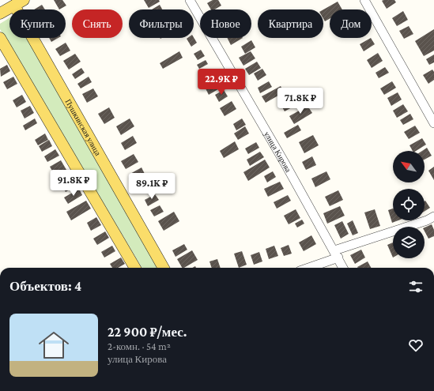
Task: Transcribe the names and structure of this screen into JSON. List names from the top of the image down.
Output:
{
  "streets": {
    "main road": ["Пушкинская улица"],
    "street": ["улица Кирова"]
  },
  "north": "top left",
  "page": {
    "chip": [
      "Купить",
      "Снять",
      "Фильтры",
      "Новое",
      "Квартира",
      "Дом"
    ],
    "price": [
      "22.9K ₽",
      "71.8K ₽",
      "91.8K ₽",
      "89.1K ₽"
    ],
    "heading": "Объектов: 4",
    "list": [
      {
        "name": "22 900 ₽/мес.",
        "note": "2-комн. · 54 m² · улица Кирова"
      }
    ]
  }
}
